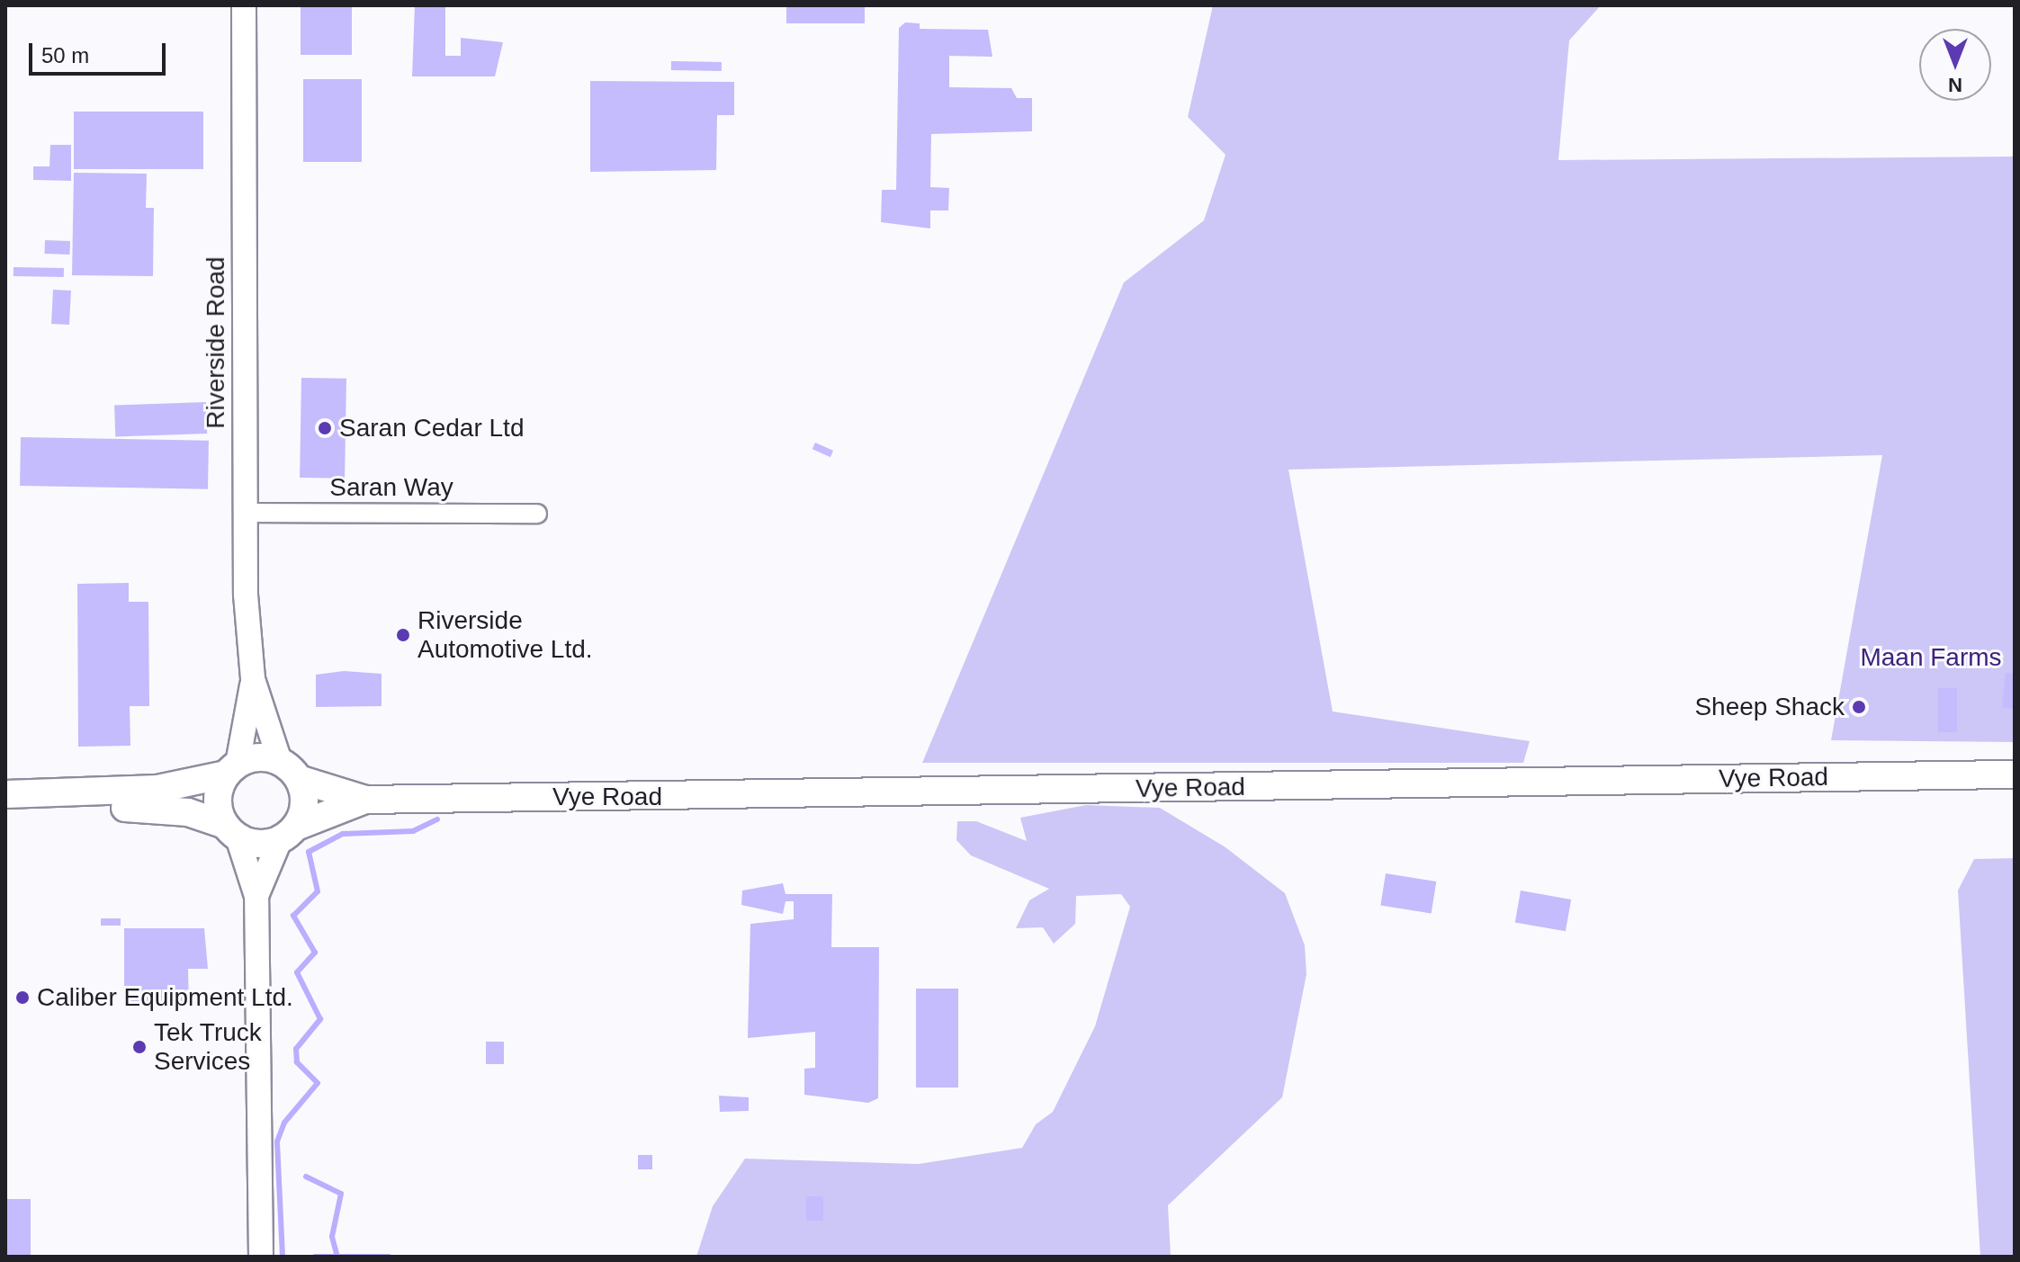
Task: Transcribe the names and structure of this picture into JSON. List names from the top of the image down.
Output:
{
  "streets": {
    "main road": ["Vye Road"],
    "street": ["Riverside Road", "Saran Way"]
  },
  "crossings": [
    ["Riverside Road", "Saran Way"],
    ["Riverside Road", "Vye Road"]
  ],
  "parks": ["Maan Farms"],
  "places": [
    "Saran Cedar Ltd",
    "Riverside Automotive Ltd.",
    "Sheep Shack",
    "Caliber Equipment Ltd.",
    "Tek Truck Services"
  ],
  "scale_bar": "50 m",
  "north": "bottom"
}
